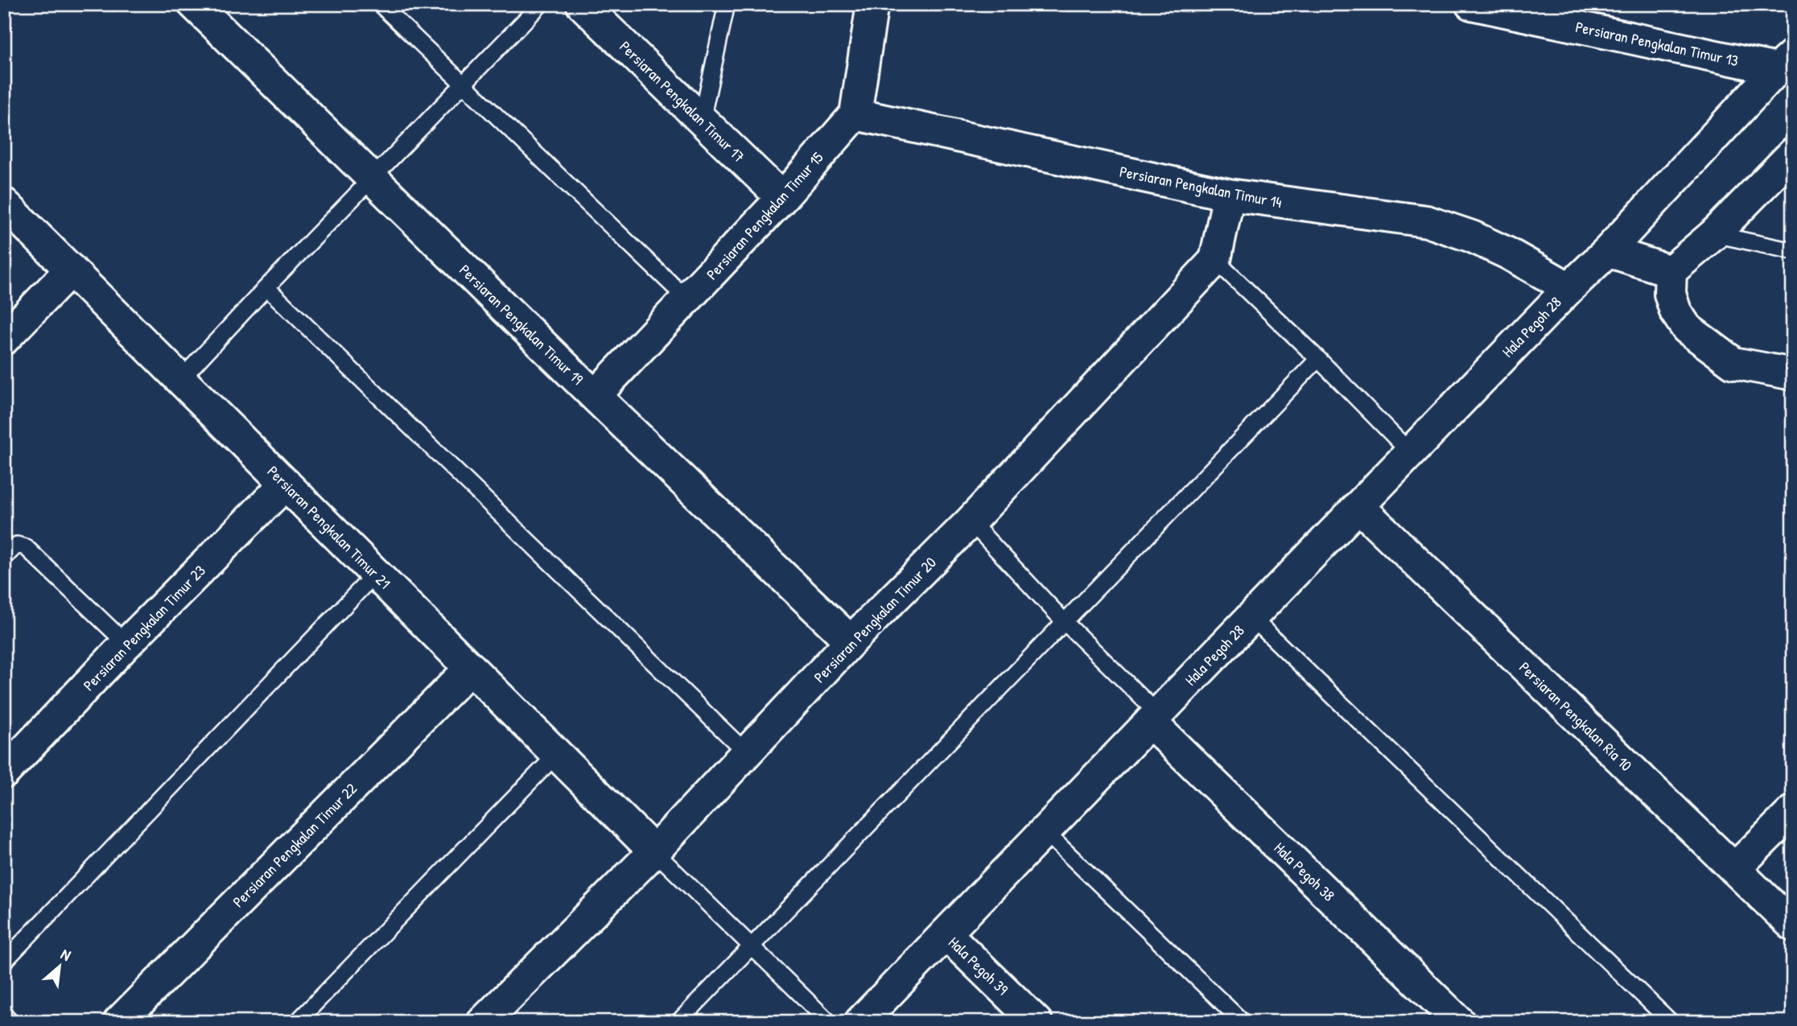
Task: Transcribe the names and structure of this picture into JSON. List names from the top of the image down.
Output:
{
  "streets": {
    "street": [
      "Persiaran Pengkalan Timur 13",
      "Persiaran Pengkalan Timur 17",
      "Persiaran Pengkalan Timur 14",
      "Persiaran Pengkalan Timur 15",
      "Persiaran Pengkalan Timur 19",
      "Hala Pegoh 28",
      "Persiaran Pengkalan Timur 21",
      "Persiaran Pengkalan Timur 20",
      "Persiaran Pengkalan Timur 23",
      "Persiaran Pengkalan Ria 10",
      "Persiaran Pengkalan Timur 22",
      "Hala Pegoh 38",
      "Hala Pegoh 39"
    ]
  },
  "crossings": [
    ["Persiaran Pengkalan Timur 13", "Hala Pegoh 28"],
    ["Persiaran Pengkalan Timur 17", "Persiaran Pengkalan Timur 15"],
    ["Persiaran Pengkalan Timur 14", "Persiaran Pengkalan Timur 15"],
    ["Persiaran Pengkalan Timur 14", "Hala Pegoh 28"],
    ["Persiaran Pengkalan Timur 15", "Persiaran Pengkalan Timur 19"],
    ["Persiaran Pengkalan Timur 19", "Persiaran Pengkalan Timur 20"],
    ["Hala Pegoh 28", "Persiaran Pengkalan Ria 10"],
    ["Hala Pegoh 28", "Hala Pegoh 38"],
    ["Hala Pegoh 28", "Hala Pegoh 39"],
    ["Persiaran Pengkalan Timur 21", "Persiaran Pengkalan Timur 20"],
    ["Persiaran Pengkalan Timur 21", "Persiaran Pengkalan Timur 23"],
    ["Persiaran Pengkalan Timur 21", "Persiaran Pengkalan Timur 22"]
  ],
  "north": "top right"
}
